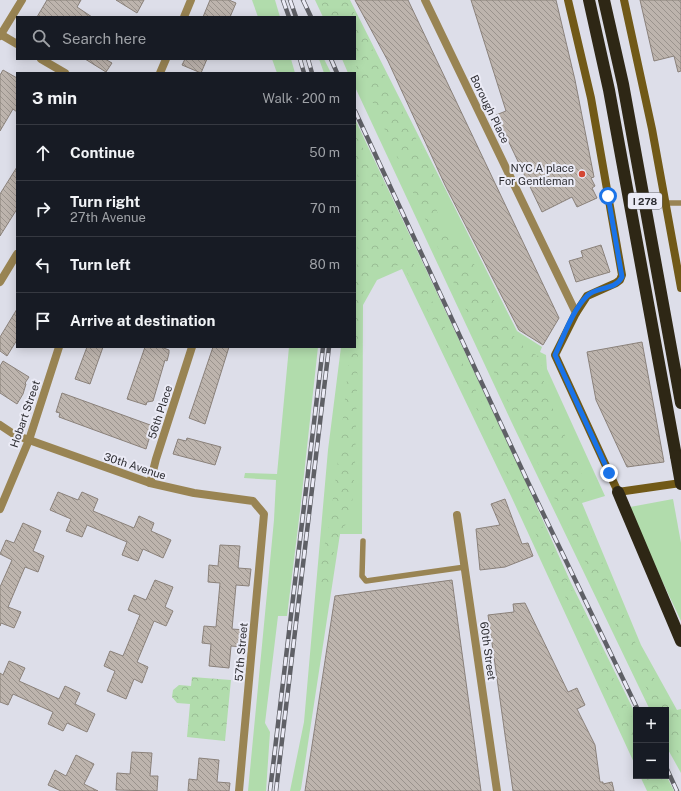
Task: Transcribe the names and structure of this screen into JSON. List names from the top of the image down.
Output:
{
  "streets": {
    "highway": ["I 278"],
    "street": [
      "Borough Place",
      "56th Place",
      "Hobart Street",
      "30th Avenue",
      "60th Street",
      "57th Street"
    ]
  },
  "crossings": [
    ["56th Place", "30th Avenue"],
    ["Hobart Street", "30th Avenue"],
    ["30th Avenue", "57th Street"]
  ],
  "places": ["NYC A place For Gentleman"],
  "page": {
    "search": "Search here",
    "heading": ["3 min", "Walk · 200 m"],
    "list": [
      ["Continue", "50 m"],
      ["Turn right", "27th Avenue", "70 m"],
      ["Turn left", "80 m"],
      "Arrive at destination"
    ],
    "map_buttons": ["+", "−"]
  }
}
